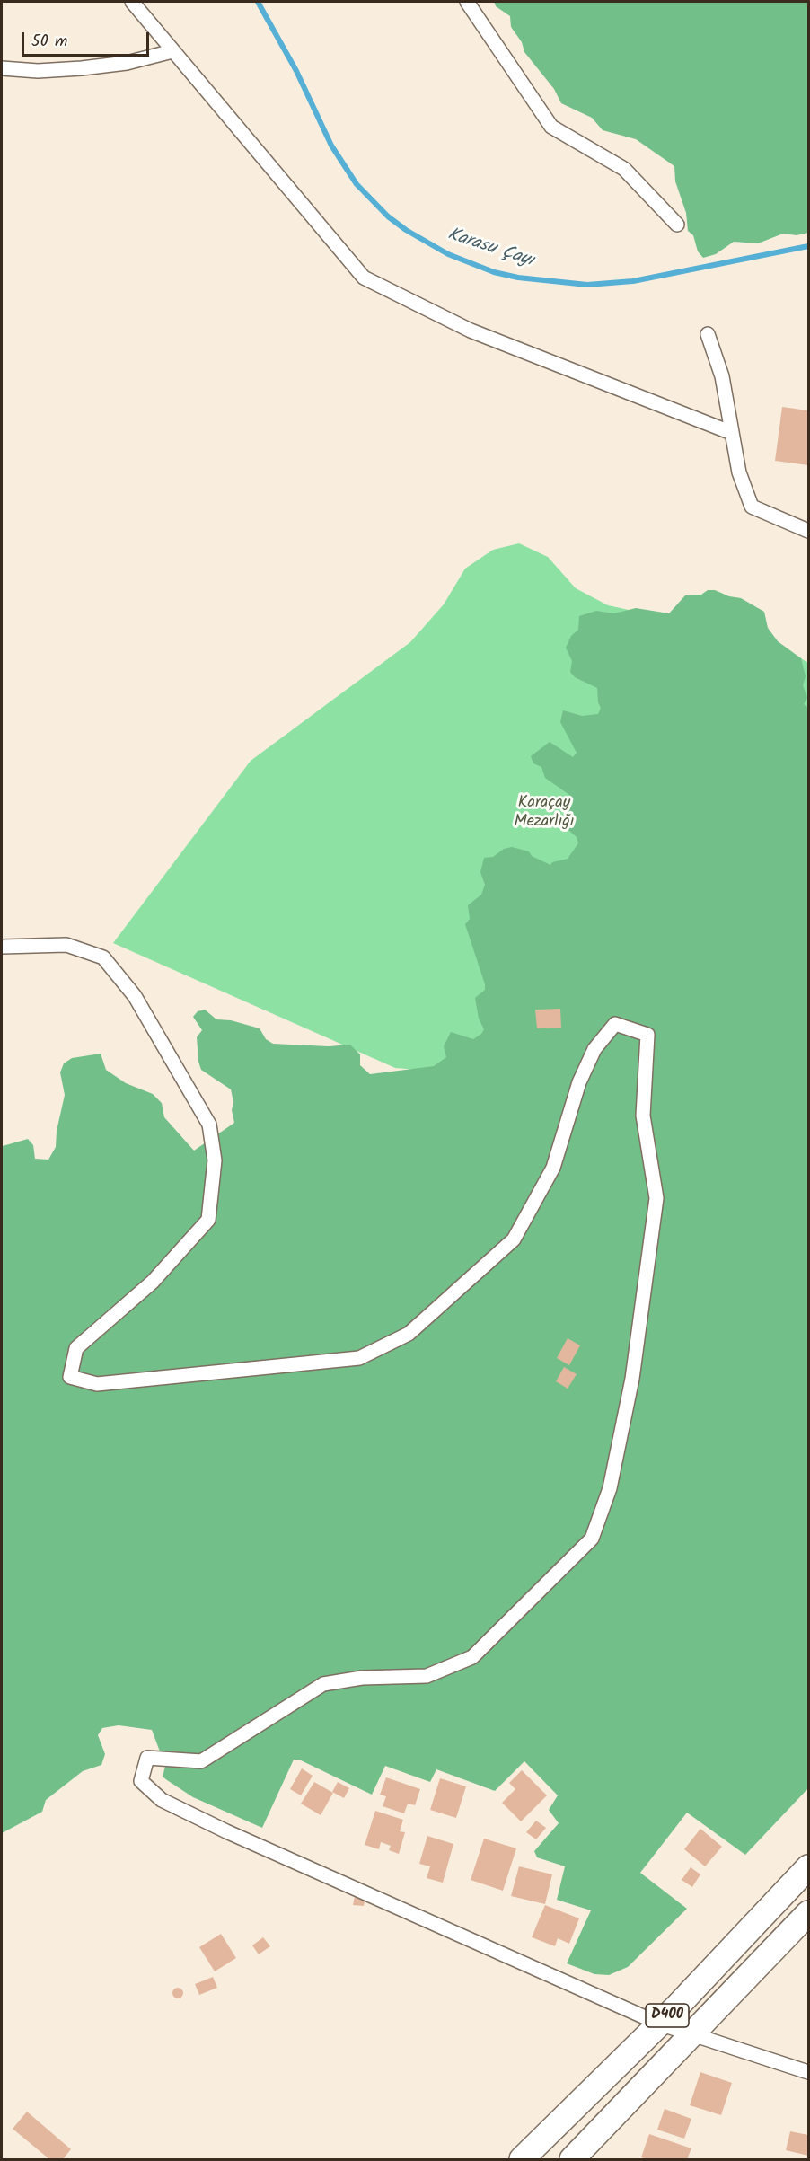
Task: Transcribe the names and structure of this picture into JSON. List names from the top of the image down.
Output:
{
  "streets": {
    "highway": ["D400"]
  },
  "water": ["Karasu Çayı"],
  "parks": ["Karaçay Mezarlığı"],
  "scale_bar": "50 m"
}
